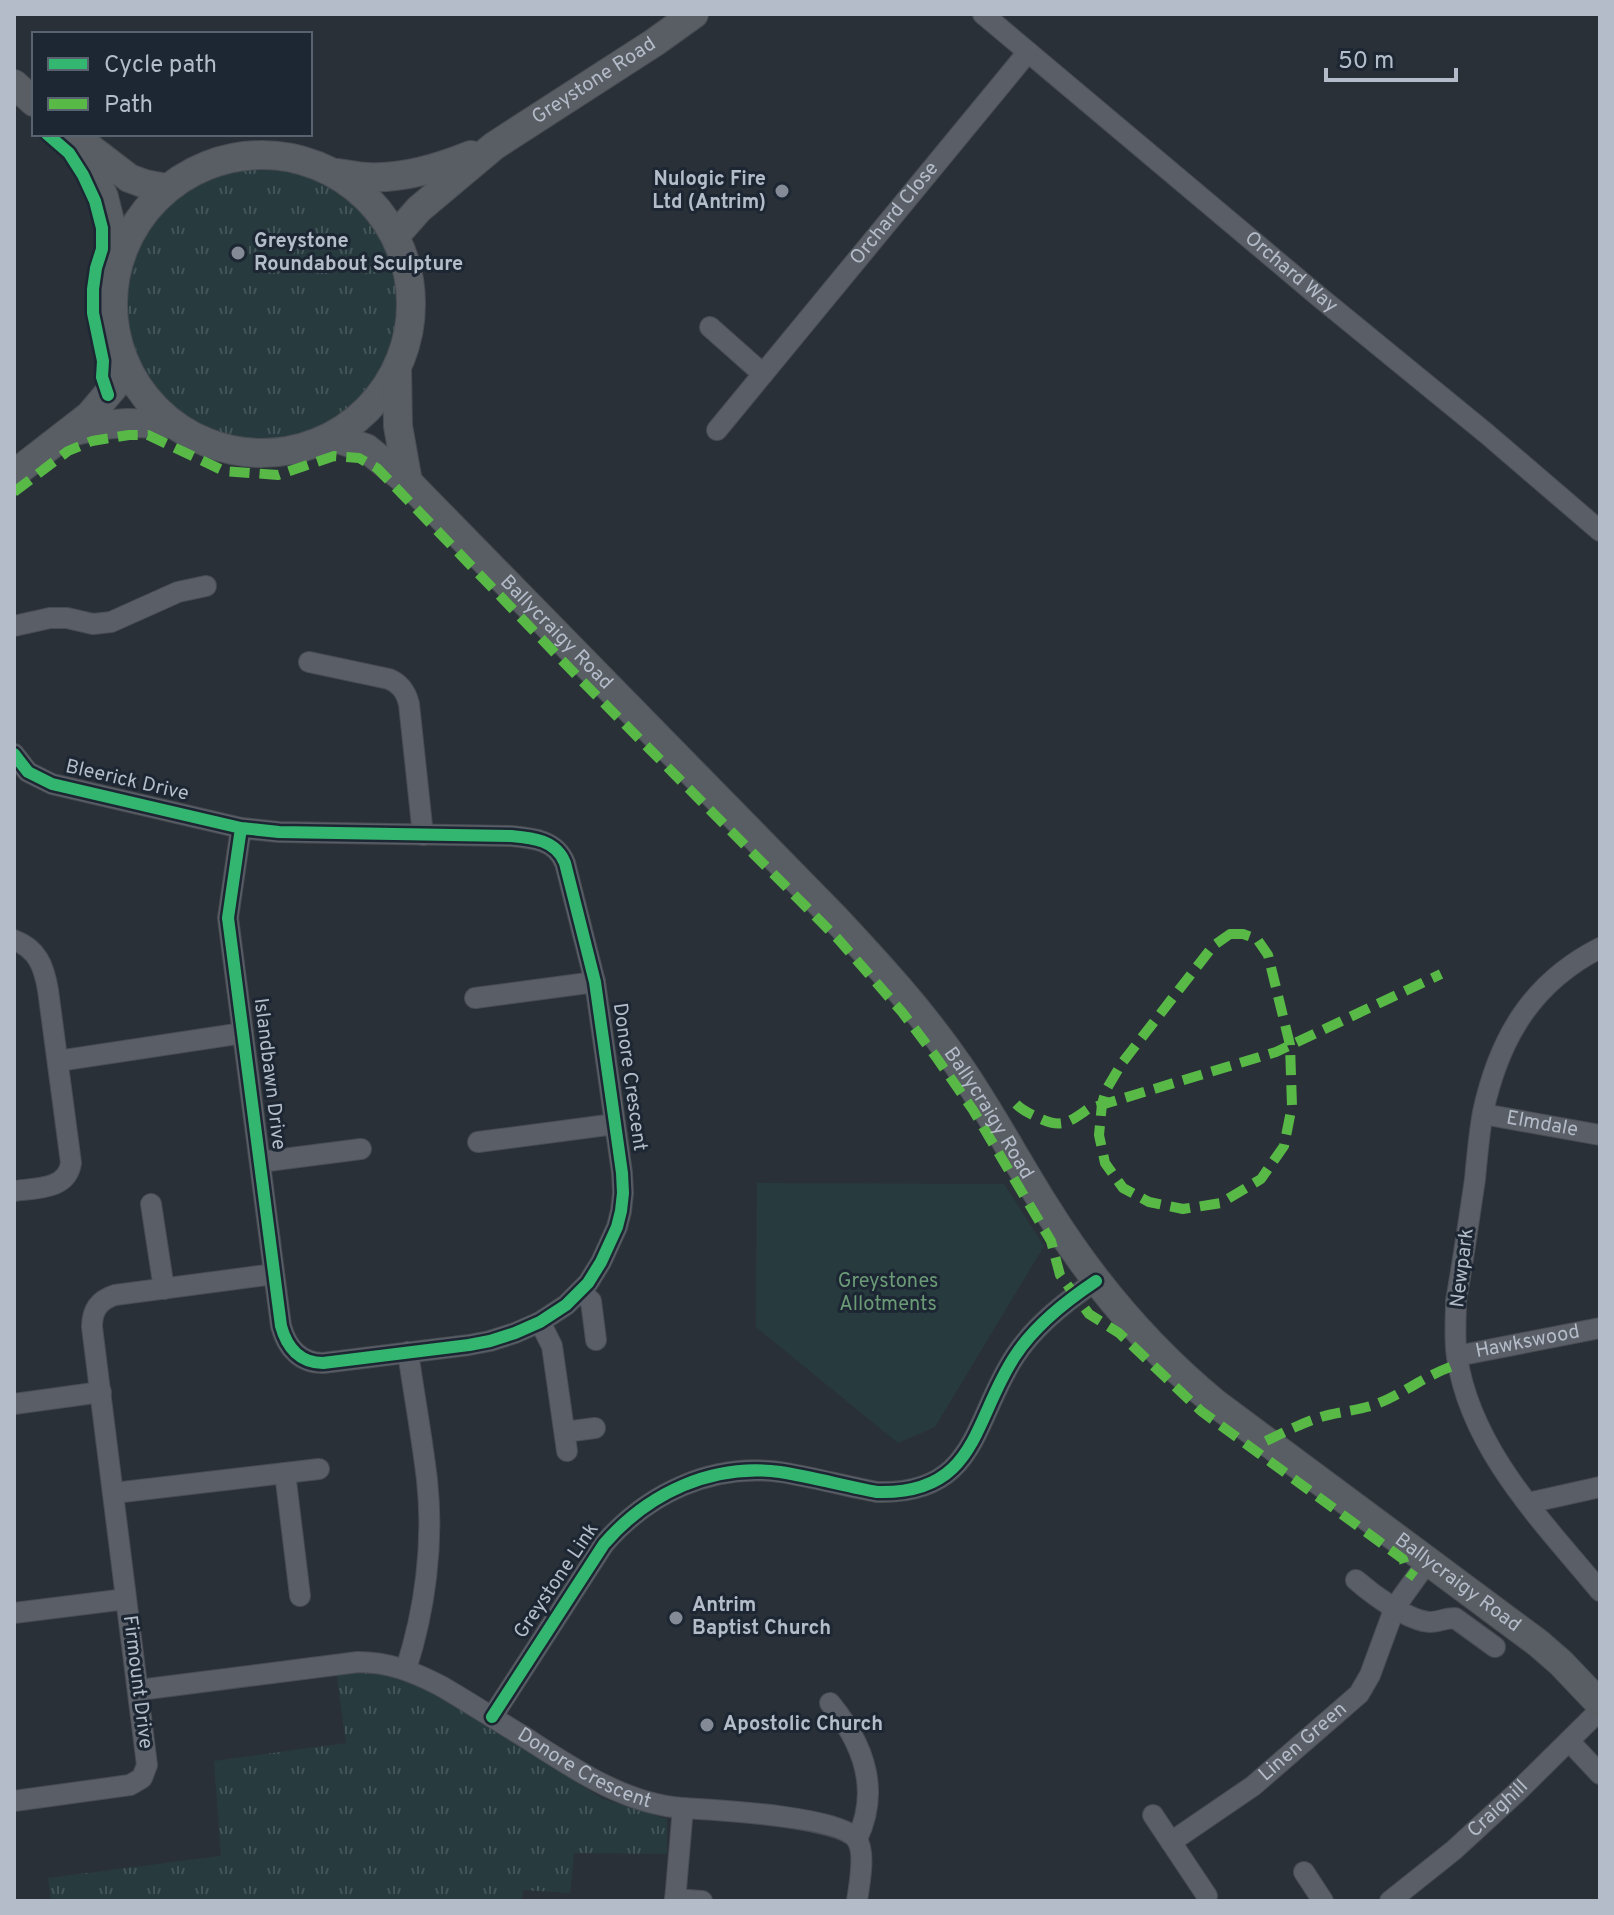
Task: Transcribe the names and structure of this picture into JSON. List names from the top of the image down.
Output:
{
  "streets": {
    "main road": ["Greystone Road", "Ballycraigy Road"],
    "street": [
      "Orchard Close",
      "Orchard Way",
      "Bleerick Drive",
      "Islandbawn Drive",
      "Donore Crescent",
      "Elmdale",
      "Newpark",
      "Hawkswood",
      "Greystone Link",
      "Firmount Drive",
      "Linen Green",
      "Craighill"
    ]
  },
  "crossings": [
    ["Orchard Close", "Orchard Way"],
    ["Ballycraigy Road", "Greystone Link"],
    ["Ballycraigy Road", "Linen Green"],
    ["Ballycraigy Road", "Craighill"],
    ["Bleerick Drive", "Islandbawn Drive"],
    ["Bleerick Drive", "Donore Crescent"],
    ["Islandbawn Drive", "Donore Crescent"],
    ["Islandbawn Drive", "Firmount Drive"],
    ["Donore Crescent", "Greystone Link"],
    ["Donore Crescent", "Firmount Drive"],
    ["Elmdale", "Newpark"],
    ["Newpark", "Hawkswood"]
  ],
  "parks": ["Greystones Allotments"],
  "places": [
    "Nulogic Fire Ltd (Antrim)",
    "Greystone Roundabout Sculpture",
    "Antrim Baptist Church",
    "Apostolic Church"
  ],
  "legend": ["Cycle path", "Path"],
  "scale_bar": "50 m"
}
